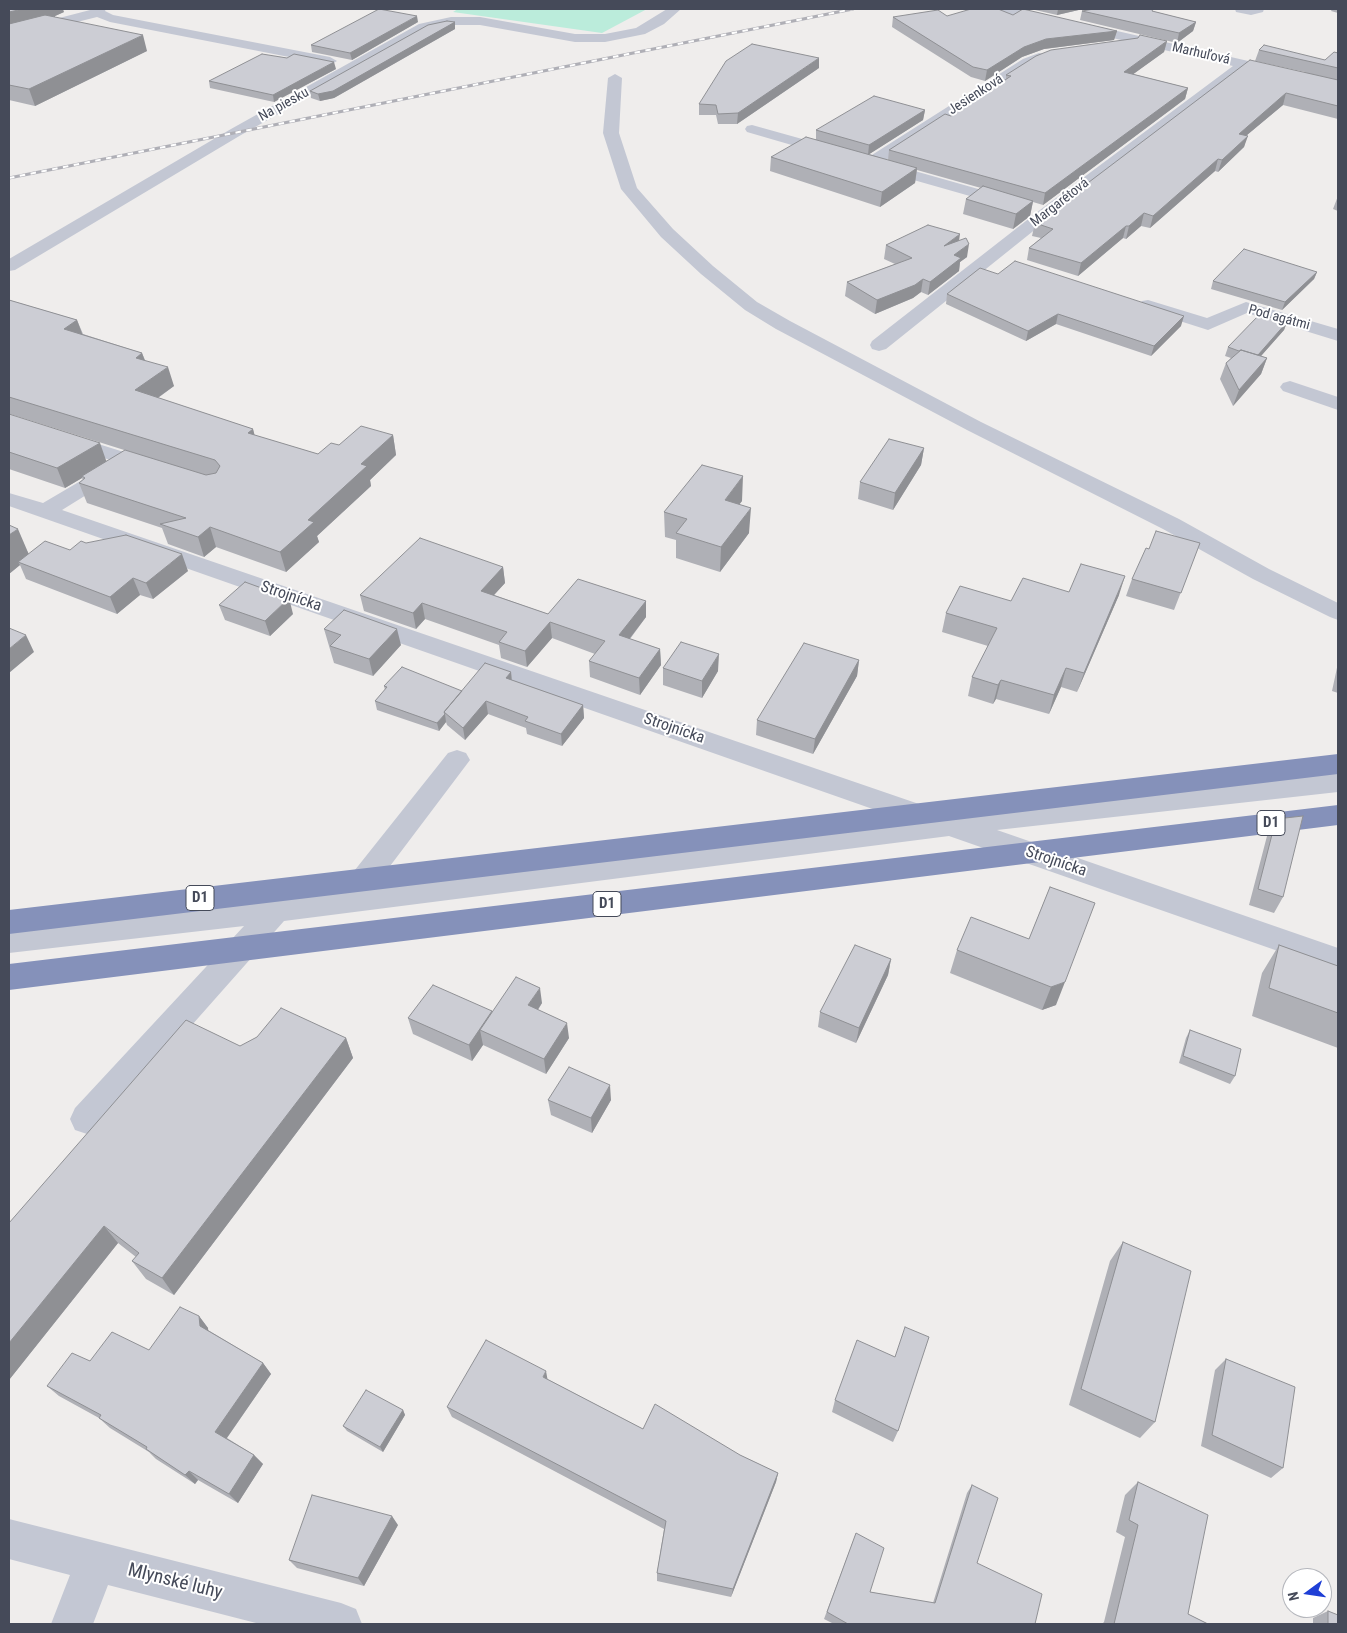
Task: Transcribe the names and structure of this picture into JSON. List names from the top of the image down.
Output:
{
  "streets": {
    "highway": ["D1"],
    "street": [
      "Marhuľová",
      "Jesienková",
      "Na piesku",
      "Margarétová",
      "Pod agátmi",
      "Strojnícka",
      "Mlynské luhy"
    ]
  },
  "crossings": [
    ["Marhuľová", "Margarétová"]
  ],
  "north": "left"
}
